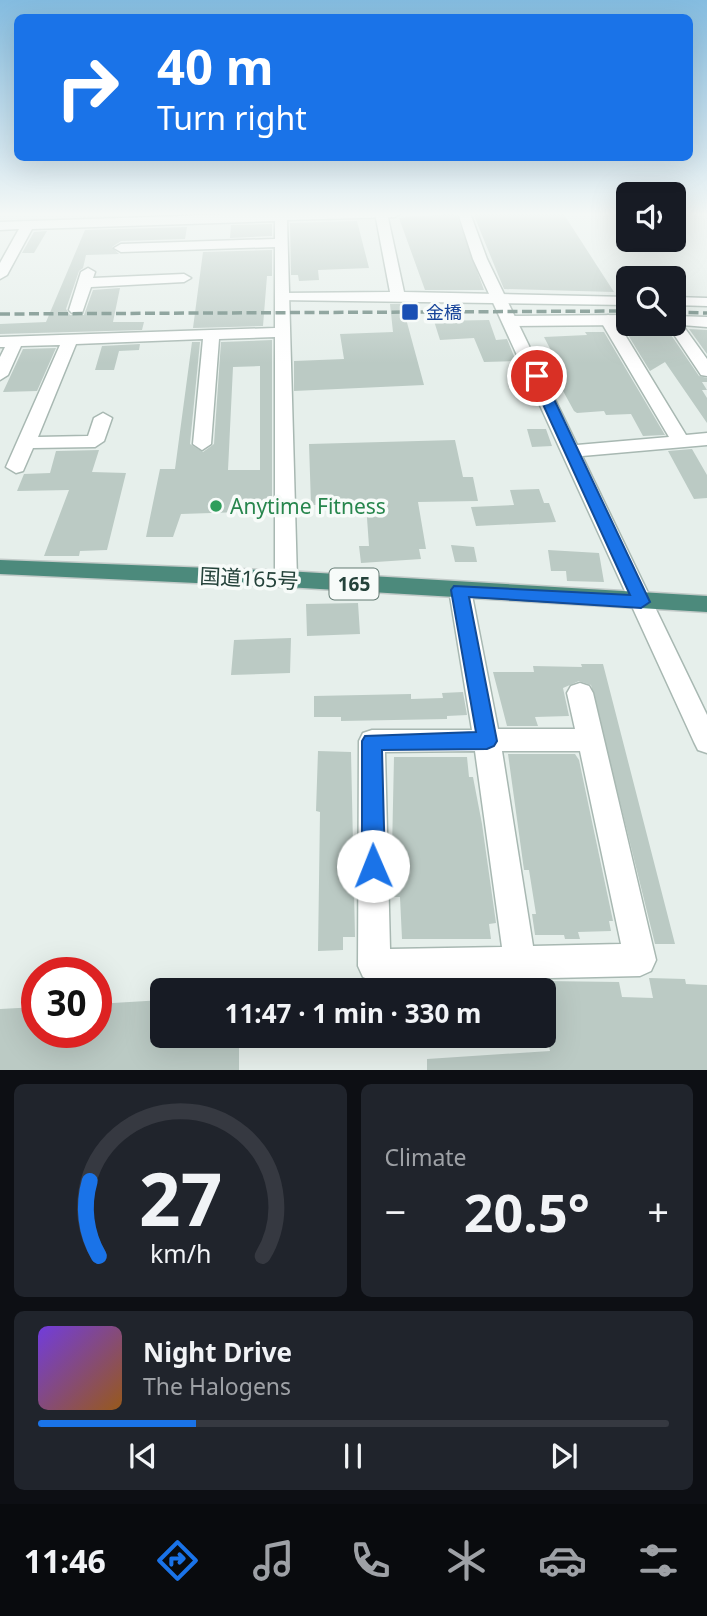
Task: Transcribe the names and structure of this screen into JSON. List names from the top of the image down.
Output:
{
  "streets": {
    "highway": ["国道165号", "165"]
  },
  "places": {
    "transit": ["金橋"],
    "other": ["Anytime Fitness"]
  },
  "page": {
    "turn": ["40 m", "Turn right"],
    "limit": "30",
    "trip": "11:47 · 1 min · 330 m",
    "tile": "Climate",
    "heat": ["−", "20.5°", "+"],
    "song": ["Night Drive", "The Halogens"],
    "tabs": "11:46",
    "gauge": ["27", "km/h"]
  }
}
